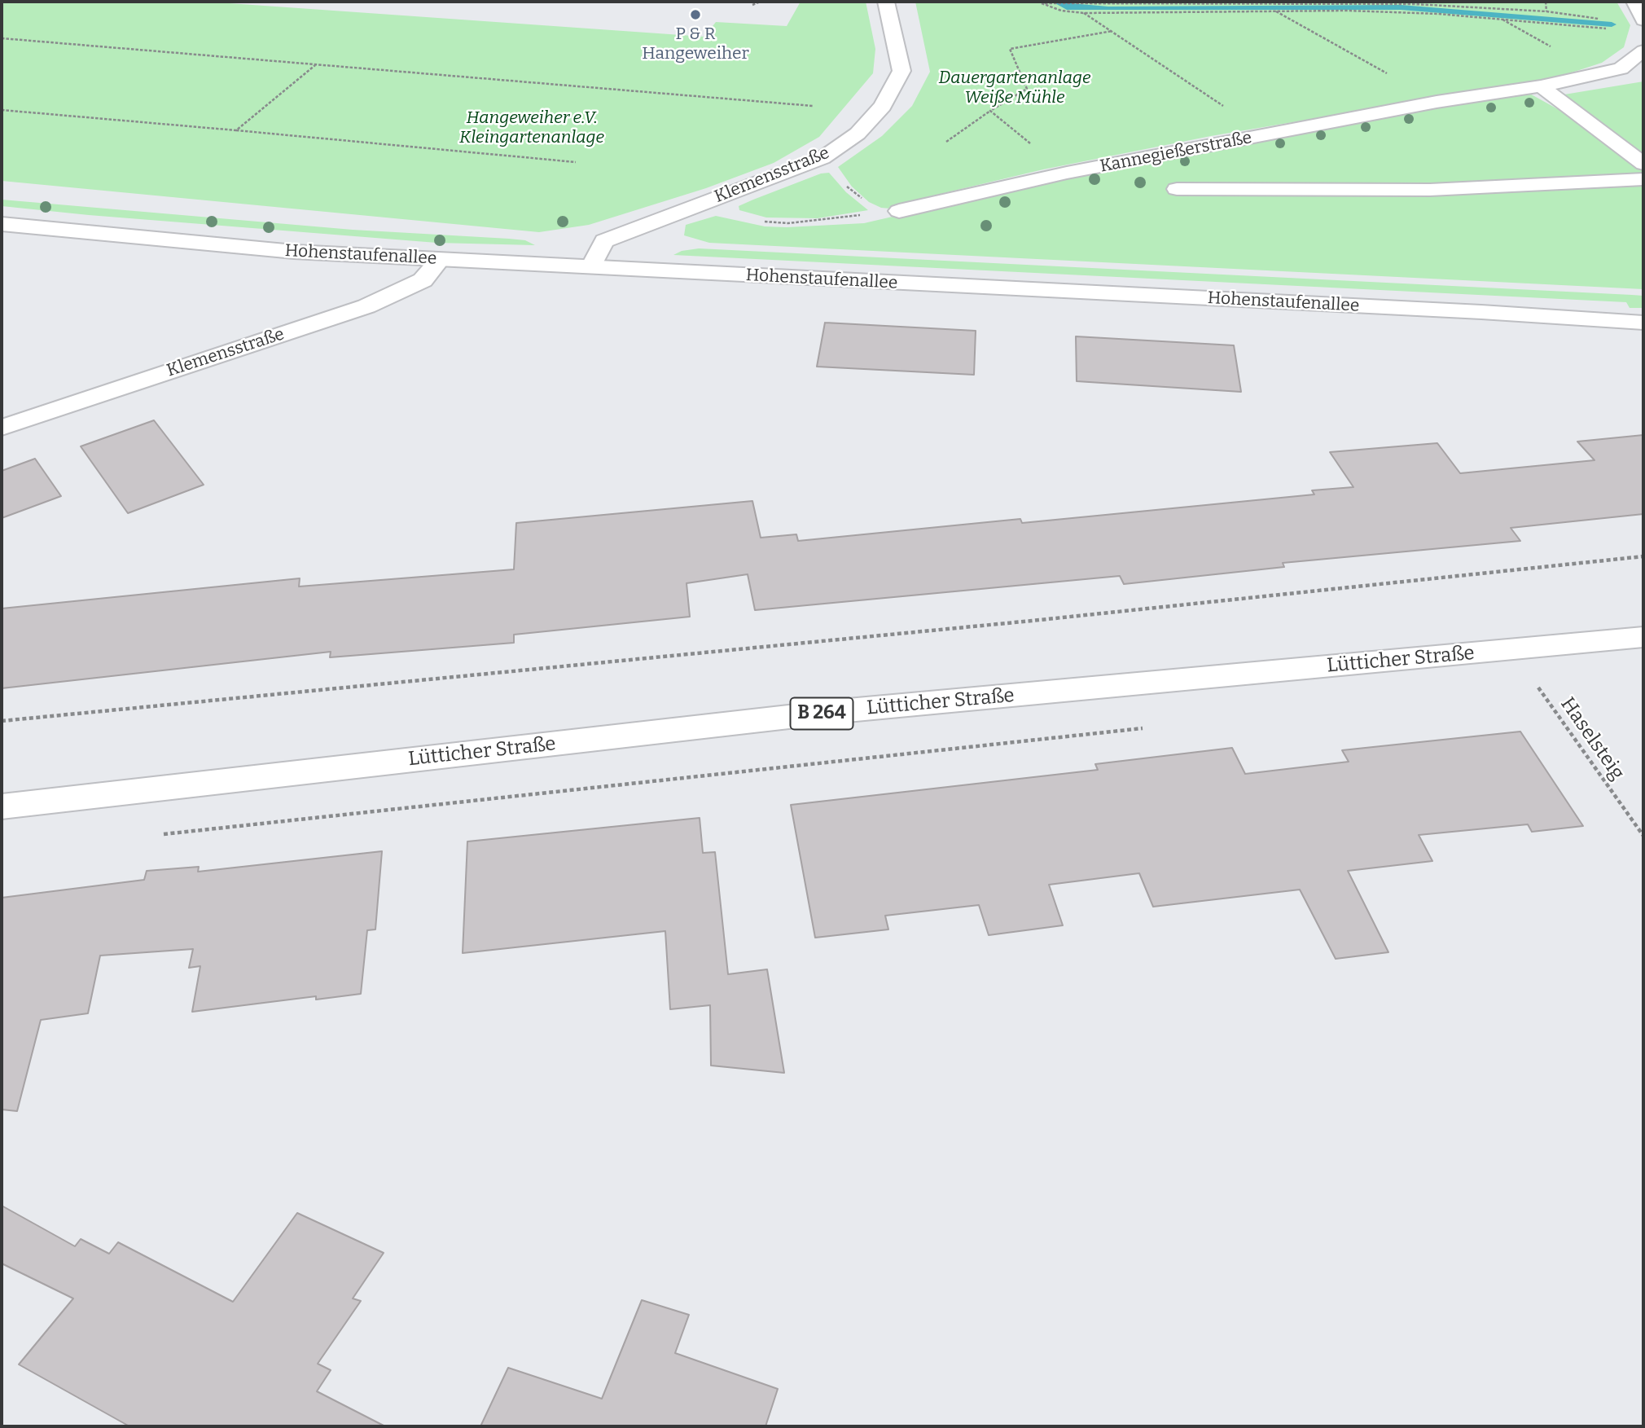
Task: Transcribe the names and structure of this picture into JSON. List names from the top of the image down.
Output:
{
  "streets": {
    "main road": [
      "Kannegießerstraße",
      "Klemensstraße",
      "Hohenstaufenallee",
      "Lütticher Straße",
      "B 264"
    ],
    "path": ["Haselsteig"]
  },
  "crossings": [
    ["Klemensstraße", "Hohenstaufenallee"]
  ],
  "parks": ["Dauergartenanlage Weiße Mühle", "Hangeweiher e.V. Kleingartenanlage"],
  "places": ["P & R Hangeweiher"]
}
